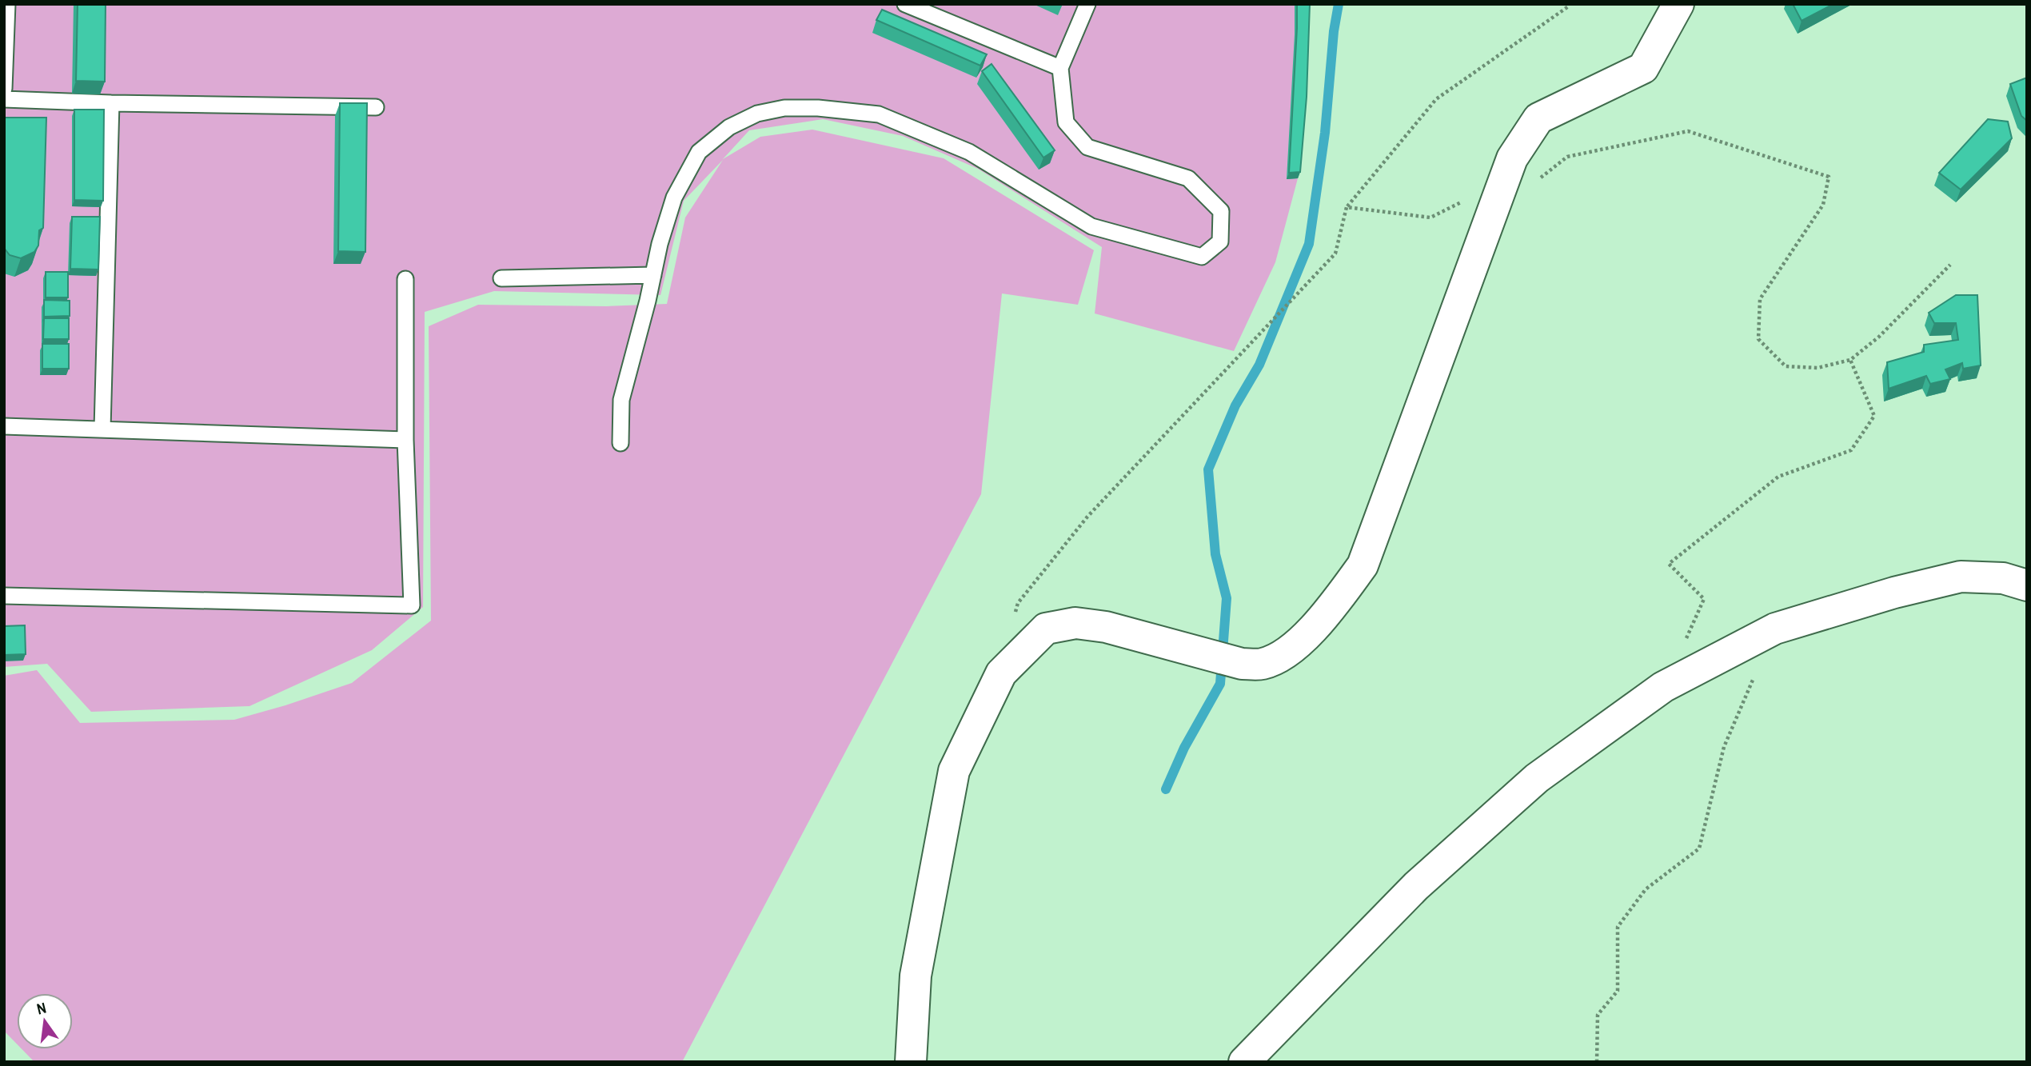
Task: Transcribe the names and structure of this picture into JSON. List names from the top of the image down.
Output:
{
  "north": "top"
}
